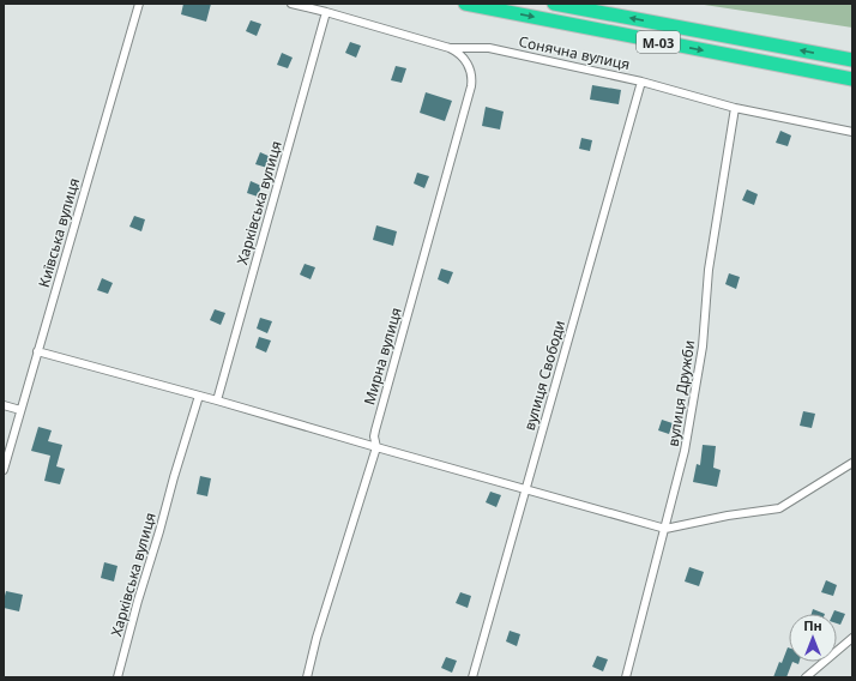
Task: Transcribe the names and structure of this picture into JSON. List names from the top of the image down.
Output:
{
  "streets": {
    "highway": ["М-03"],
    "street": [
      "Сонячна вулиця",
      "Харківська вулиця",
      "Київська вулиця",
      "Мирна вулиця",
      "вулиця Свободи",
      "вулиця Дружби"
    ]
  },
  "crossings": [
    ["Сонячна вулиця", "Харківська вулиця"],
    ["Сонячна вулиця", "Мирна вулиця"],
    ["Сонячна вулиця", "вулиця Свободи"],
    ["Сонячна вулиця", "вулиця Дружби"]
  ],
  "north": "top"
}
